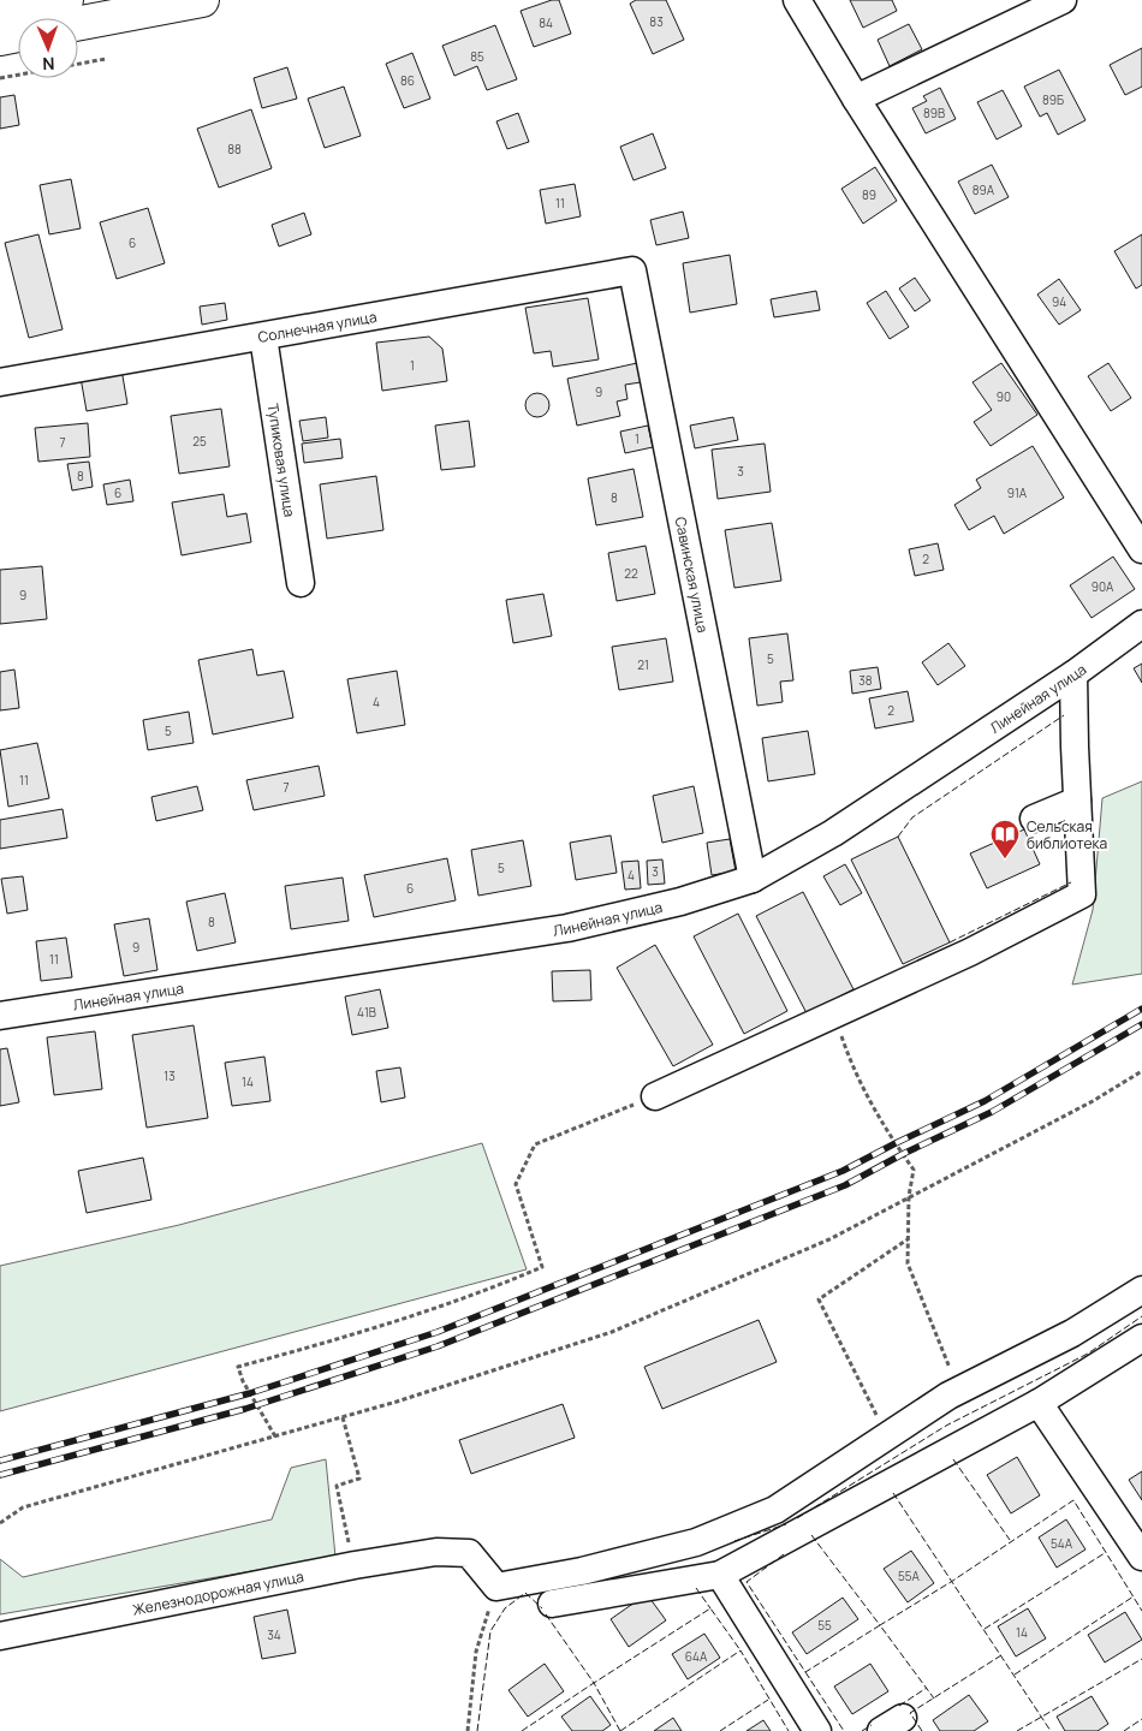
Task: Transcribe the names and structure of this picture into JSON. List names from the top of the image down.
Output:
{
  "streets": {
    "street": [
      "Солнечная улица",
      "Тупиковая улица",
      "Савинская улица",
      "Линейная улица",
      "Железнодорожная улица"
    ]
  },
  "crossings": [
    ["Солнечная улица", "Тупиковая улица"],
    ["Солнечная улица", "Савинская улица"],
    ["Савинская улица", "Линейная улица"]
  ],
  "places": {
    "library": ["Сельская библиотека"]
  },
  "house_numbers": [
    "83",
    "84",
    "85",
    "86",
    "89Б",
    "89В",
    "88",
    "89А",
    "89",
    "11",
    "6",
    "94",
    "1",
    "9",
    "90",
    "1",
    "25",
    "7",
    "3",
    "8",
    "6",
    "91А",
    "8",
    "2",
    "22",
    "90А",
    "9",
    "5",
    "21",
    "38",
    "4",
    "2",
    "5",
    "11",
    "7",
    "5",
    "3",
    "4",
    "6",
    "8",
    "9",
    "11",
    "41В",
    "13",
    "14",
    "54А",
    "55А",
    "55",
    "14",
    "34",
    "64А"
  ],
  "north": "bottom"
}
